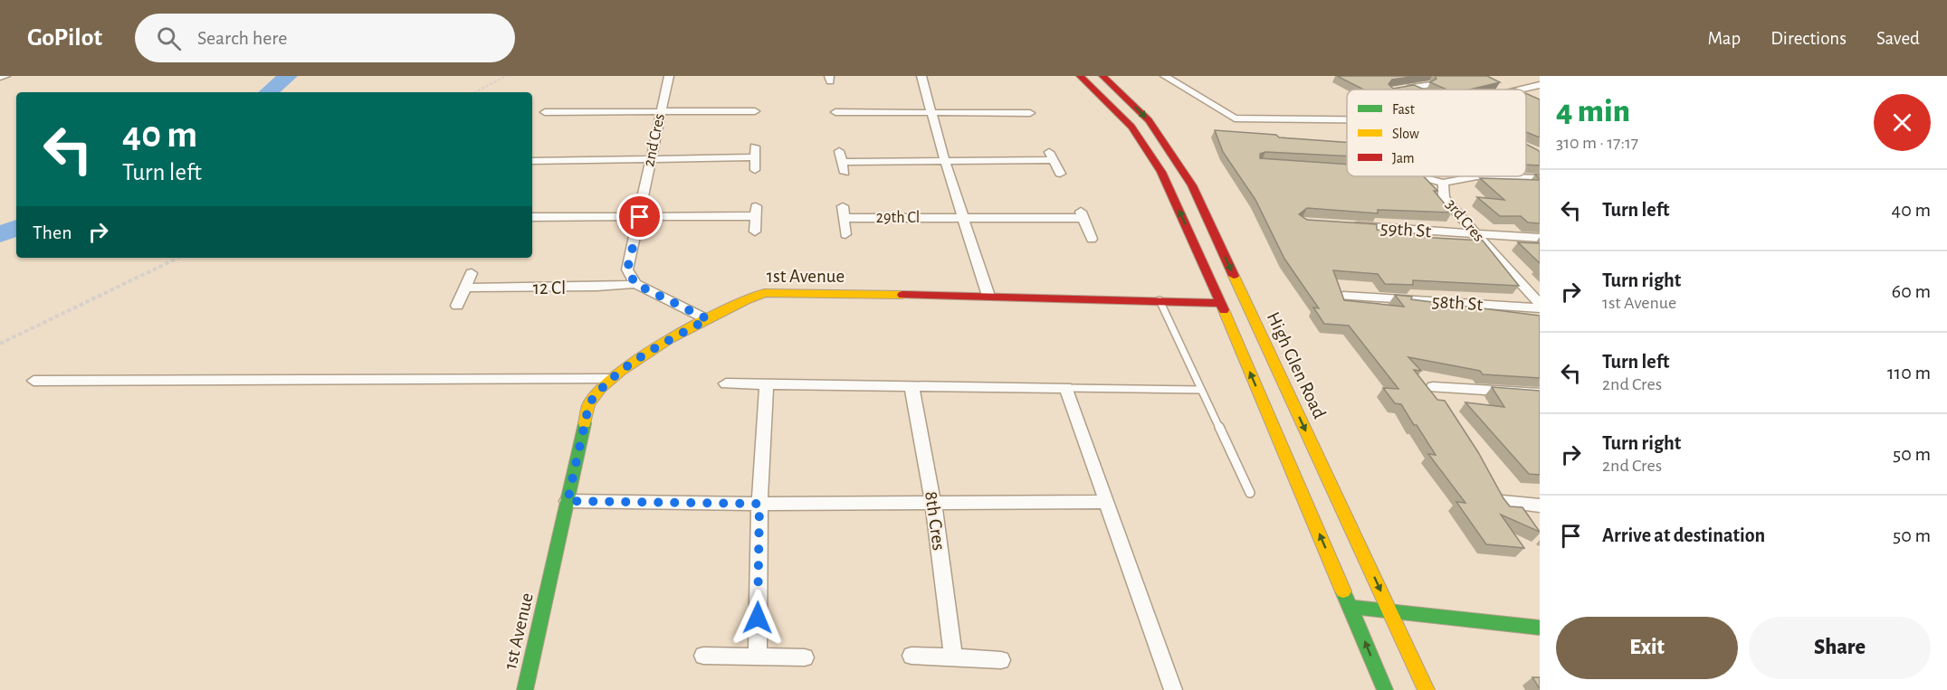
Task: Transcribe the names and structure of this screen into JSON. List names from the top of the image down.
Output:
{
  "streets": {
    "main road": ["1st Avenue", "High Glen Road"],
    "street": [
      "2nd Cres",
      "29th Cl",
      "3rd Cres",
      "59th St",
      "12 Cl",
      "58th St",
      "8th Cres"
    ]
  },
  "crossings": [
    ["2nd Cres", "12 Cl"],
    ["3rd Cres", "59th St"],
    ["3rd Cres", "58th St"]
  ],
  "legend": ["Fast", "Slow", "Jam"],
  "page": {
    "header": "GoPilot",
    "search": "Search here",
    "nav": ["Map", "Directions", "Saved"],
    "heading": ["4 min", "310 m · 17:17"],
    "turn": ["40 m", "Turn left"],
    "list": [
      {
        "name": "Turn left",
        "value": "40 m"
      },
      {
        "name": "Turn right",
        "note": "1st Avenue",
        "value": "60 m"
      },
      {
        "name": "Turn left",
        "note": "2nd Cres",
        "value": "110 m"
      },
      {
        "name": "Turn right",
        "note": "2nd Cres",
        "value": "50 m"
      },
      {
        "name": "Arrive at destination",
        "value": "50 m"
      }
    ],
    "then": "Then",
    "buttons": ["Exit", "Share"]
  }
}
